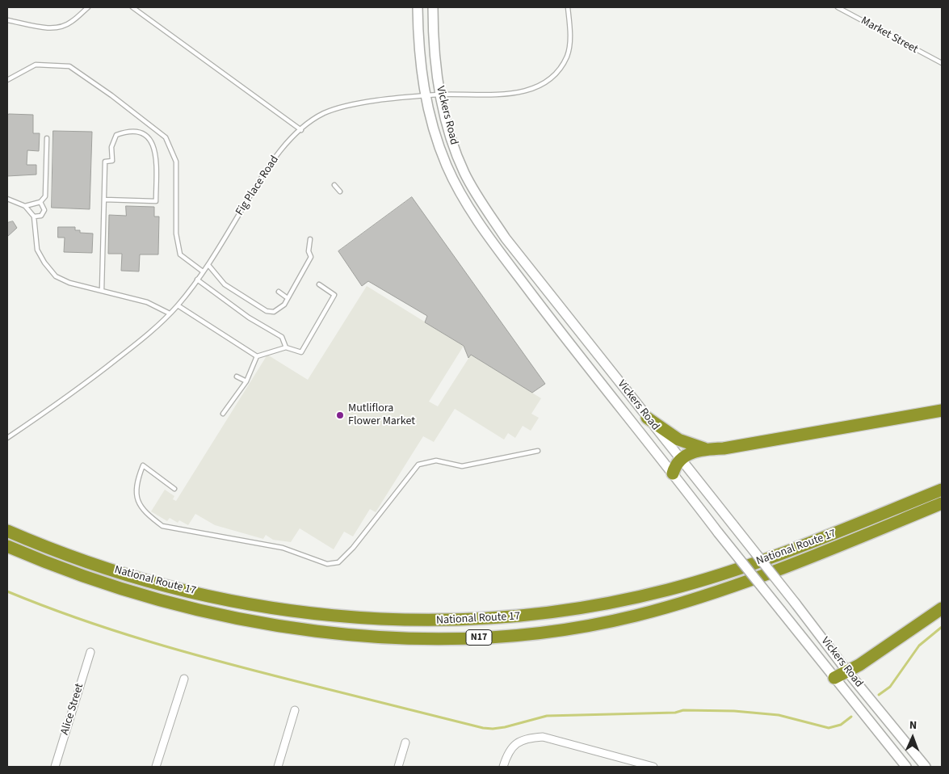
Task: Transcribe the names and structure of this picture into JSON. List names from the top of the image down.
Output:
{
  "streets": {
    "highway": ["National Route 17", "N17"],
    "main road": ["Vickers Road"],
    "street": ["Alice Street"],
    "lane": ["Market Street", "Fig Place Road"]
  },
  "crossings": [
    ["Vickers Road", "Fig Place Road"]
  ],
  "places": ["Mutliflora Flower Market"],
  "north": "top"
}
